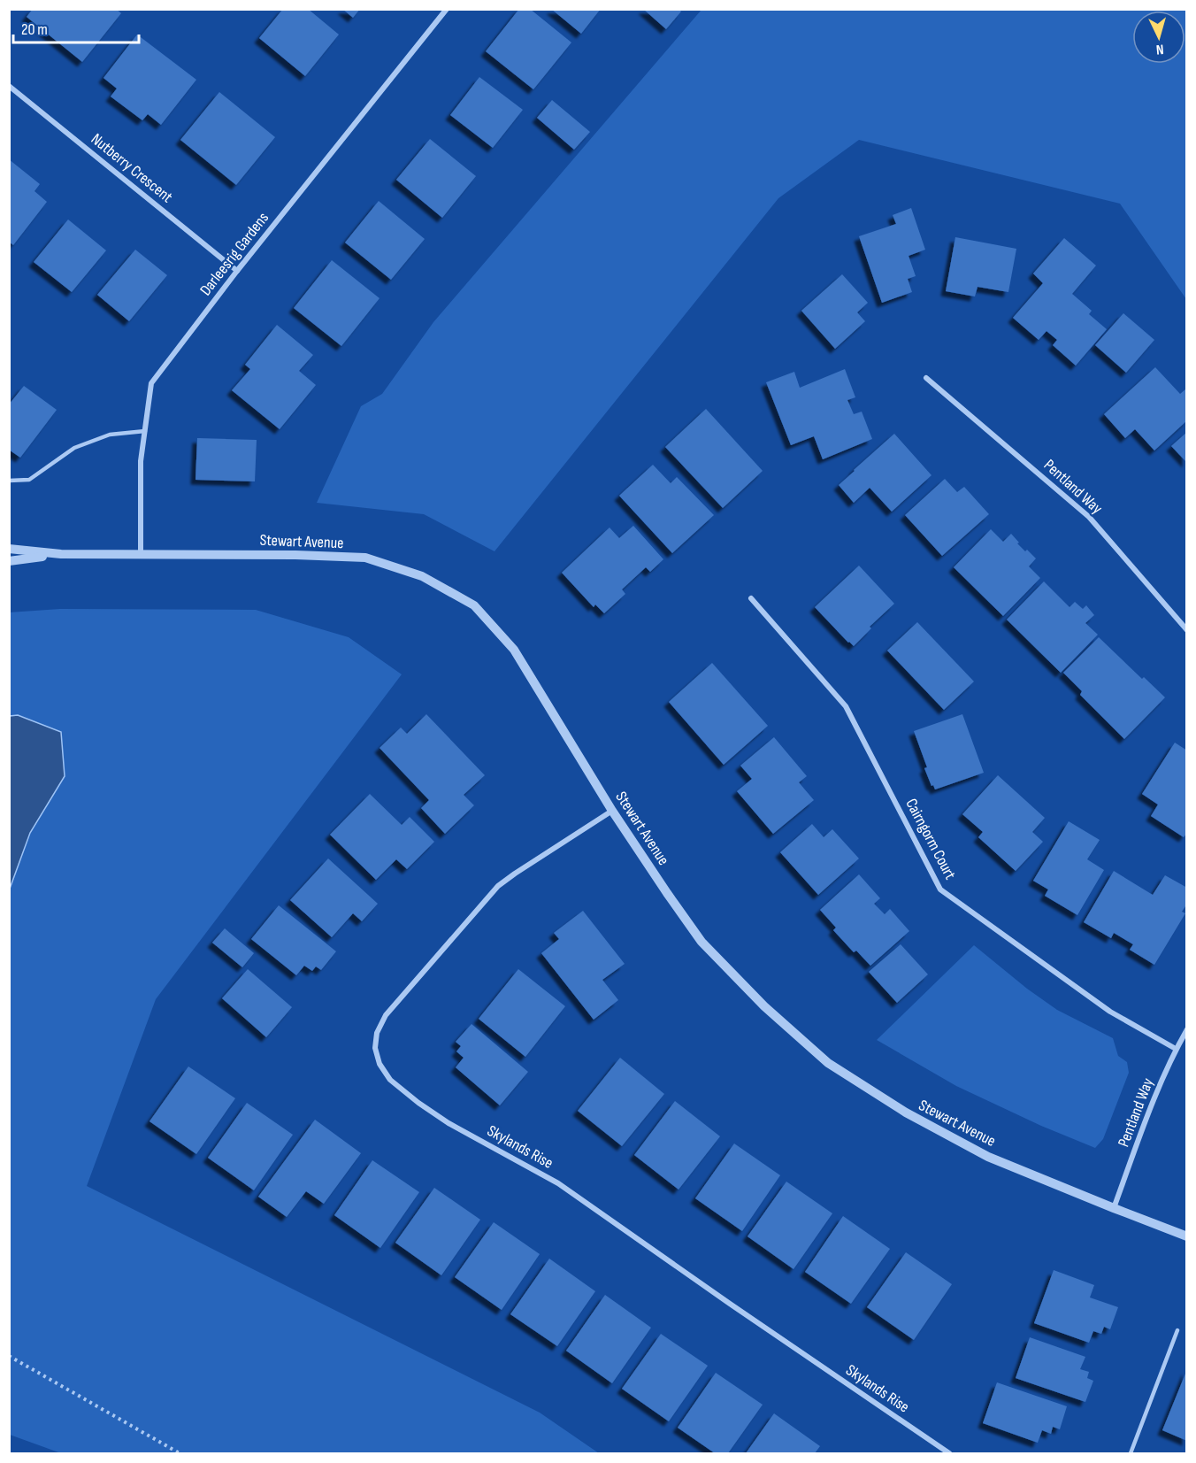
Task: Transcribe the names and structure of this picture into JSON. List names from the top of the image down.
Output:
{
  "streets": {
    "street": [
      "Nutberry Crescent",
      "Darleesrig Gardens",
      "Pentland Way",
      "Stewart Avenue",
      "Cairngorm Court",
      "Skylands Rise"
    ]
  },
  "crossings": [
    ["Nutberry Crescent", "Darleesrig Gardens"],
    ["Darleesrig Gardens", "Stewart Avenue"],
    ["Pentland Way", "Stewart Avenue"],
    ["Pentland Way", "Cairngorm Court"],
    ["Stewart Avenue", "Skylands Rise"]
  ],
  "scale_bar": "20 m",
  "north": "bottom"
}
